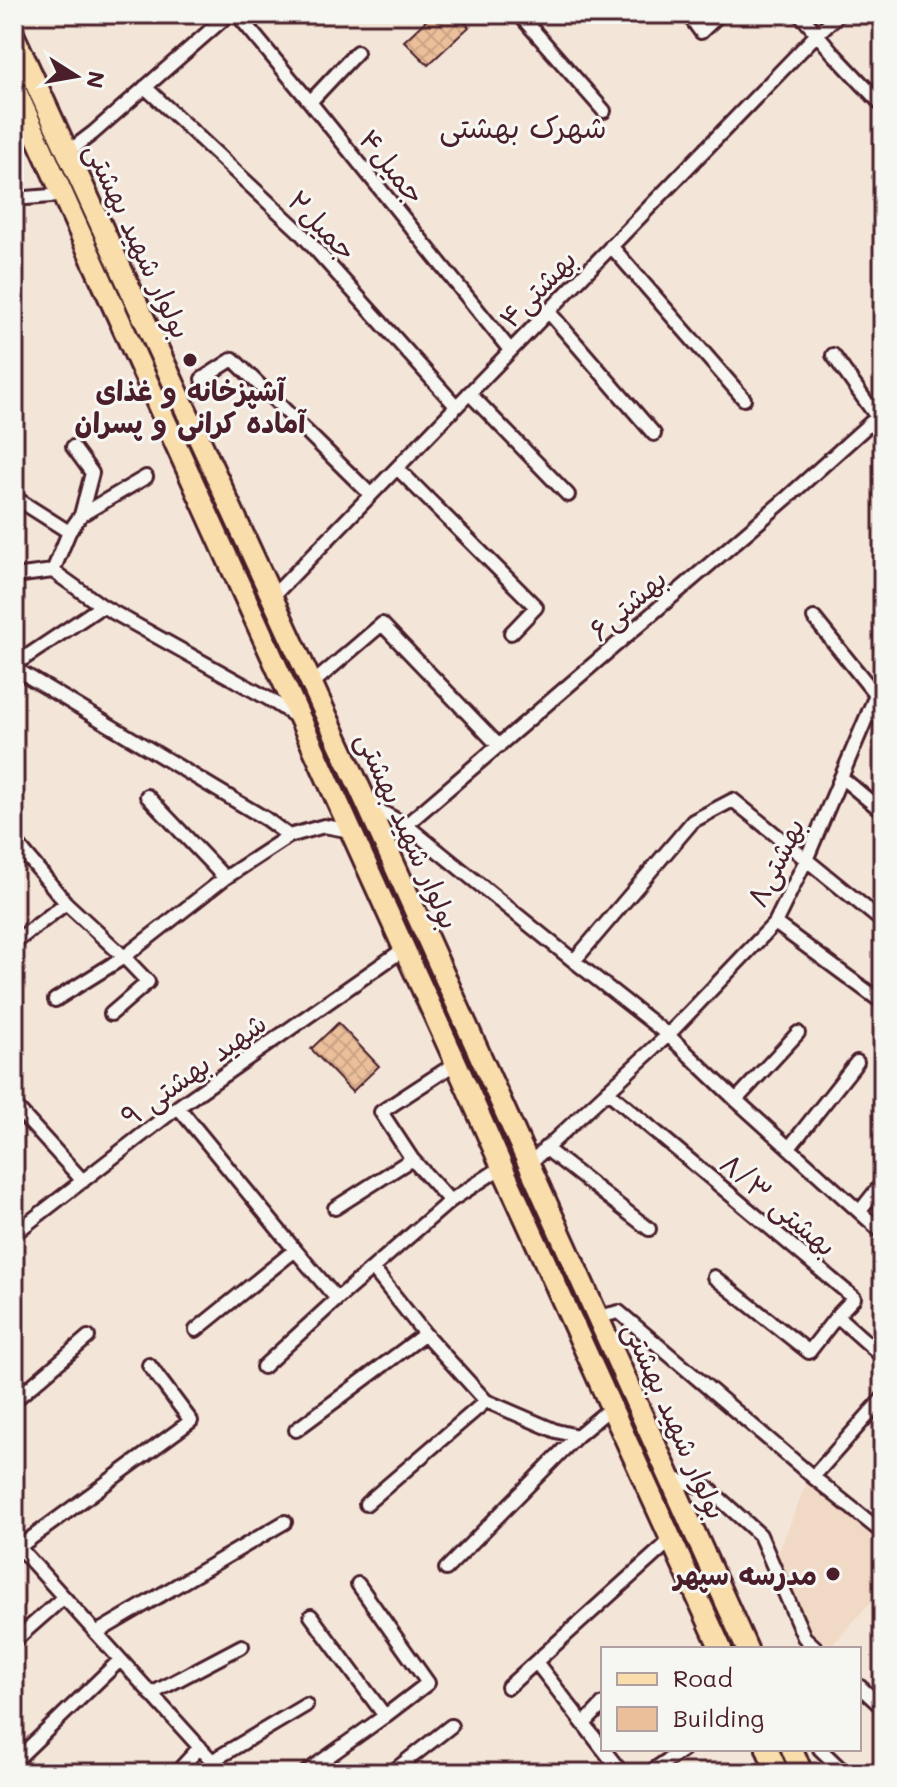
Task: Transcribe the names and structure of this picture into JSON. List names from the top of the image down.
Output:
{
  "streets": {
    "main road": ["بولوار شهید بهشتی"],
    "street": [
      "جمیل۴",
      "جمیل۲",
      "بهشتی۴",
      "بهشتی۶",
      "بهشتی۸",
      "شهید بهشتی ۹",
      "بهشتی ۸/۳"
    ]
  },
  "crossings": [
    ["جمیل۴", "بهشتی۴"],
    ["جمیل۲", "بهشتی۴"],
    ["بولوار شهید بهشتی", "بهشتی۴"],
    ["بولوار شهید بهشتی", "بهشتی۸"],
    ["بولوار شهید بهشتی", "شهید بهشتی ۹"],
    ["بهشتی۸", "بهشتی ۸/۳"]
  ],
  "districts": ["شهرک بهشتی"],
  "places": ["آشپزخانه و غذای آماده کرانی و پسران", "مدرسه سپهر"],
  "legend": ["Road", "Building"],
  "north": "right"
}
